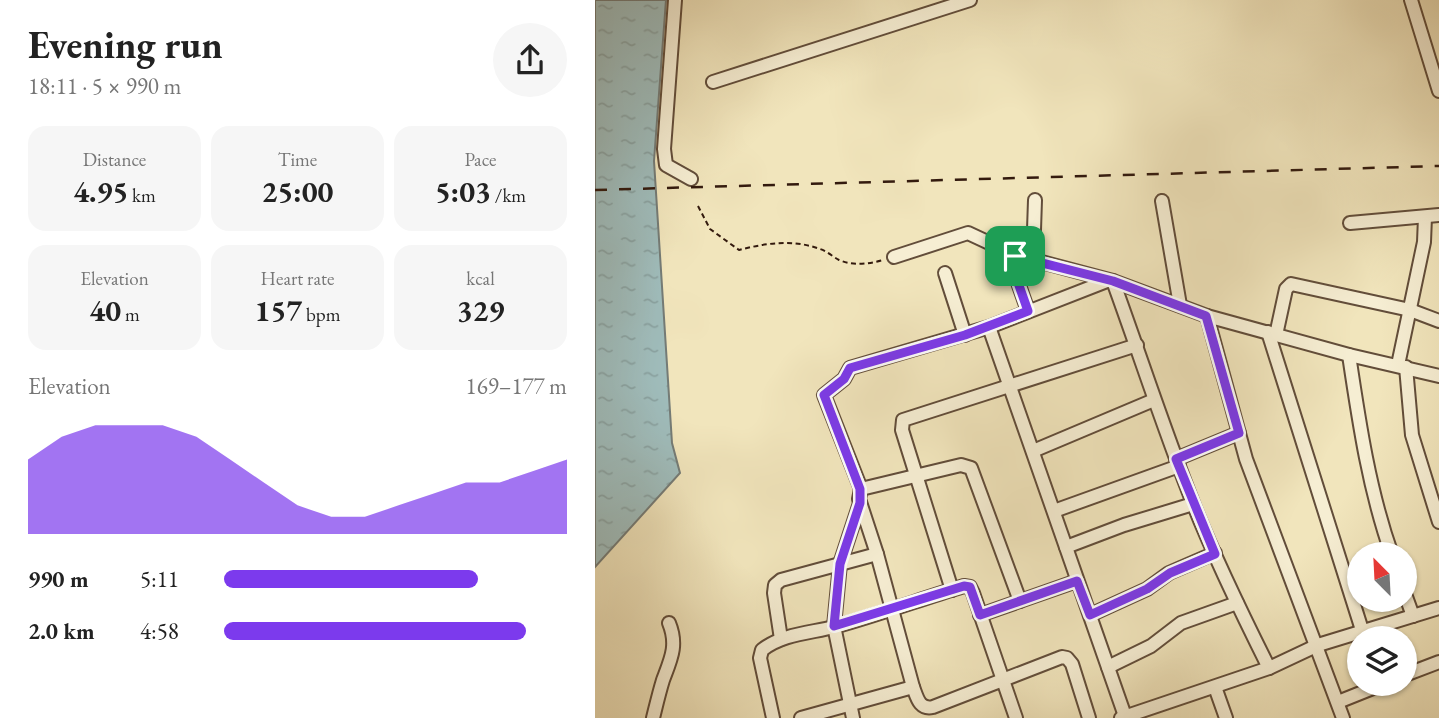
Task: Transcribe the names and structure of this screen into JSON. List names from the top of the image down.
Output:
{
  "north": "top left",
  "page": {
    "heading": ["Evening run", "18:11 · 5 × 990 m"],
    "stats": [
      ["Distance", "4.95 km"],
      ["Time", "25:00"],
      ["Pace", "5:03 /km"],
      ["Elevation", "40 m"],
      ["Heart rate", "157 bpm"],
      ["kcal", "329"]
    ],
    "chart": ["Elevation", "169–177 m"],
    "list": [
      {
        "name": "990 m",
        "note": "5:11"
      },
      {
        "name": "2.0 km",
        "note": "4:58"
      }
    ]
  }
}
